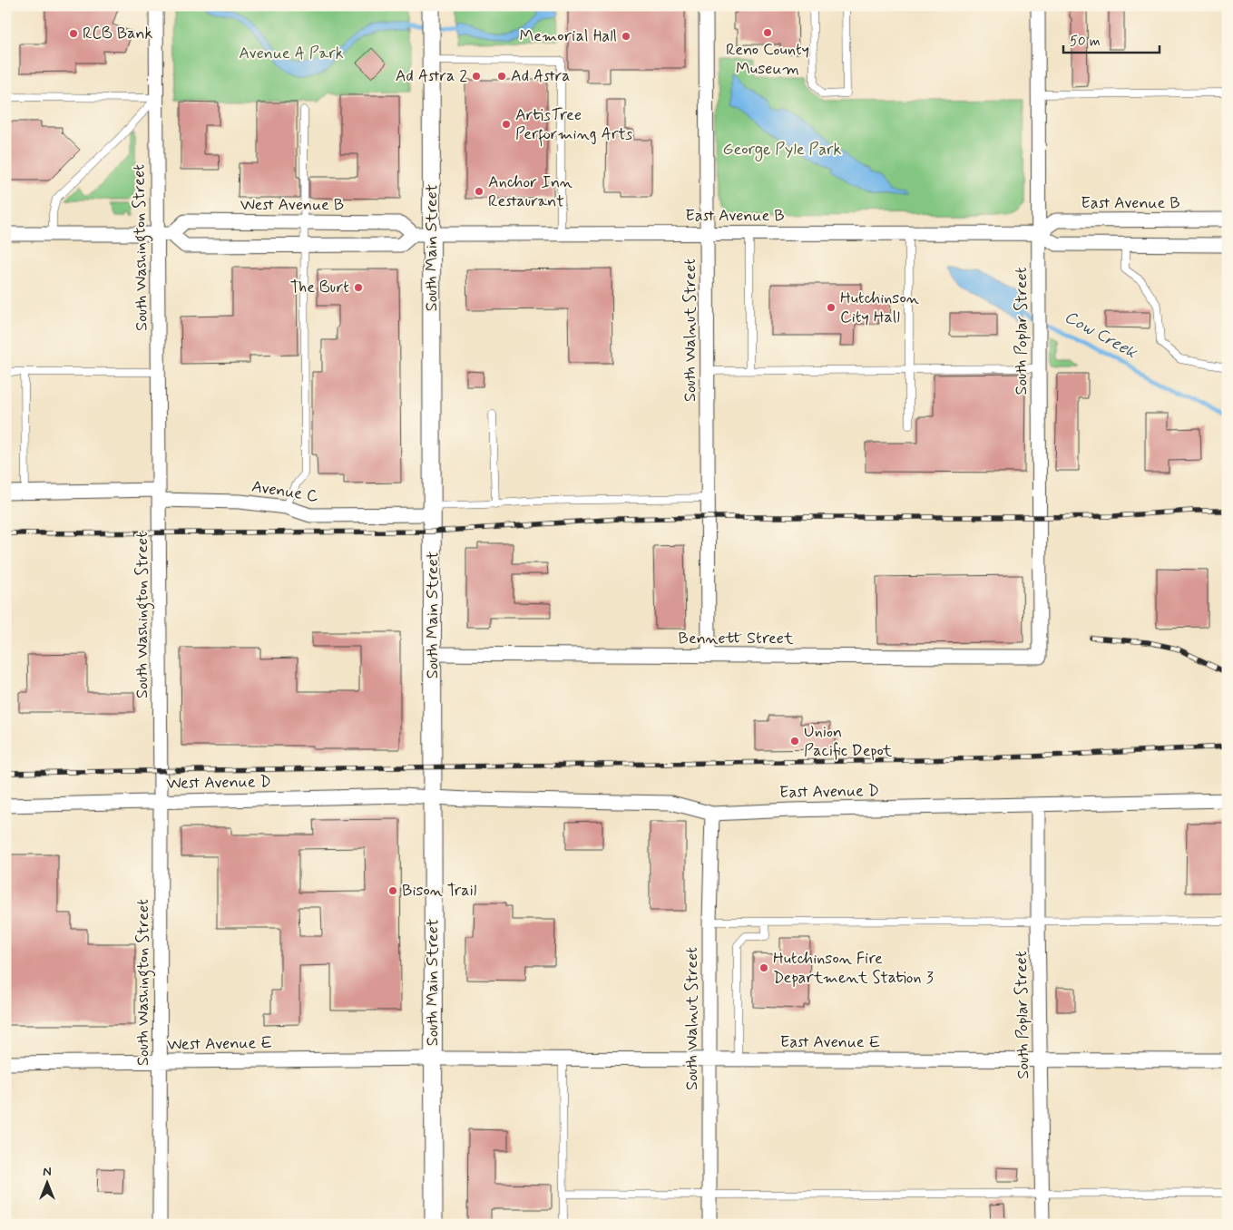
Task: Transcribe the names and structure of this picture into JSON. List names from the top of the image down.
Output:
{
  "streets": {
    "street": [
      "East Avenue B",
      "West Avenue B",
      "South Washington Street",
      "South Main Street",
      "South Walnut Street",
      "South Poplar Street",
      "Avenue C",
      "Bennett Street",
      "West Avenue D",
      "East Avenue D",
      "East Avenue E",
      "West Avenue E"
    ]
  },
  "crossings": [
    ["East Avenue B", "South Main Street"],
    ["East Avenue B", "South Walnut Street"],
    ["East Avenue B", "South Poplar Street"],
    ["South Washington Street", "Avenue C"],
    ["South Washington Street", "West Avenue D"],
    ["South Washington Street", "West Avenue E"],
    ["South Main Street", "Avenue C"],
    ["South Main Street", "Bennett Street"],
    ["South Main Street", "West Avenue D"],
    ["South Main Street", "East Avenue D"],
    ["South Main Street", "East Avenue E"],
    ["South Main Street", "West Avenue E"],
    ["South Walnut Street", "Bennett Street"],
    ["South Walnut Street", "East Avenue D"],
    ["South Walnut Street", "East Avenue E"],
    ["South Poplar Street", "Bennett Street"],
    ["South Poplar Street", "East Avenue D"],
    ["South Poplar Street", "East Avenue E"],
    ["West Avenue D", "East Avenue D"],
    ["East Avenue E", "West Avenue E"]
  ],
  "water": ["Cow Creek"],
  "parks": ["Avenue A Park", "George Pyle Park"],
  "places": [
    "Reno County Museum",
    "RCB Bank",
    "Memorial Hall",
    "Ad Astra 2",
    "Ad Astra",
    "ArtisTree Performing Arts",
    "Anchor Inn Restaurant",
    "The Burt",
    "Hutchinson City Hall",
    "Union Pacific Depot",
    "Bison Trail",
    "Hutchinson Fire Department Station 3"
  ],
  "scale_bar": "50 m",
  "north": "top"
}
